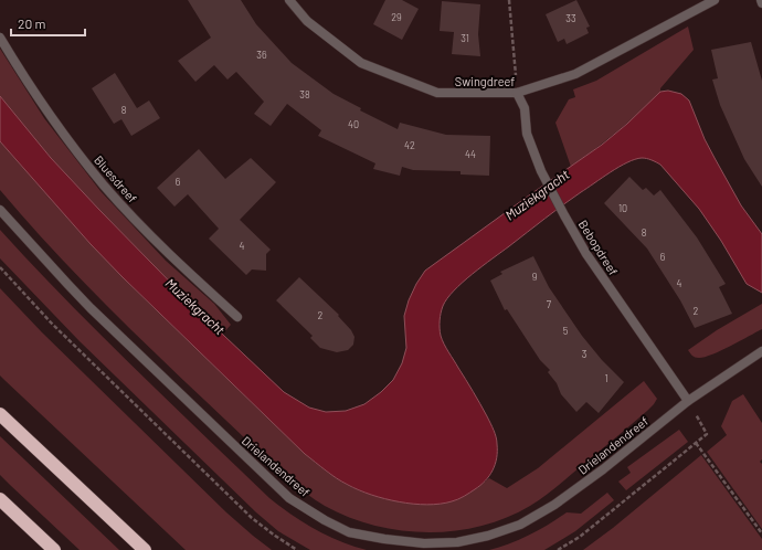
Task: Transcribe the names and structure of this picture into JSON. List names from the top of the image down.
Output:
{
  "streets": {
    "street": [
      "Swingdreef",
      "Bluesdreef",
      "Bebopdreef",
      "Drielandendreef"
    ]
  },
  "crossings": [
    ["Swingdreef", "Bebopdreef"],
    ["Bebopdreef", "Drielandendreef"]
  ],
  "water": ["Muziekgracht"],
  "house_numbers": [
    "29",
    "33",
    "31",
    "36",
    "38",
    "8",
    "40",
    "42",
    "44",
    "6",
    "10",
    "8",
    "4",
    "6",
    "9",
    "4",
    "7",
    "2",
    "2",
    "5",
    "3",
    "1"
  ],
  "scale_bar": "20 m"
}
